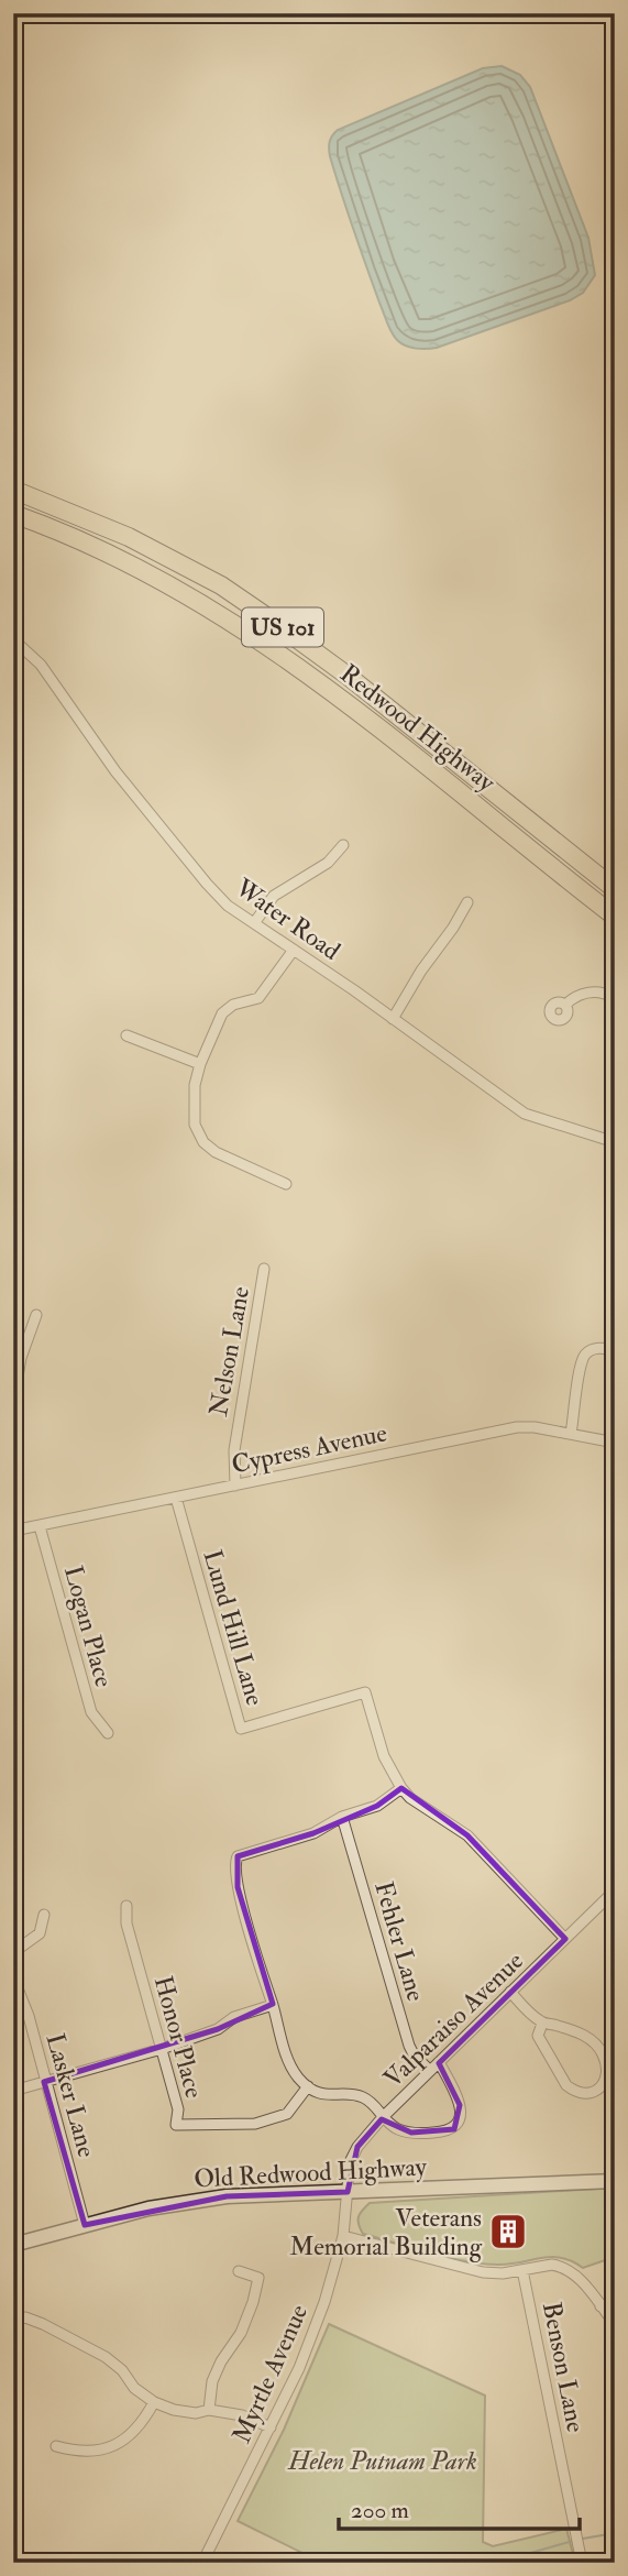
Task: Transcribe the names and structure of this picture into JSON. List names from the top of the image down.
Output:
{
  "streets": {
    "highway": ["US 101", "Redwood Highway"],
    "main road": ["Old Redwood Highway"],
    "street": [
      "Water Road",
      "Nelson Lane",
      "Cypress Avenue",
      "Logan Place",
      "Lund Hill Lane",
      "Fehler Lane",
      "Valparaiso Avenue",
      "Honor Place",
      "Lasker Lane",
      "Benson Lane",
      "Myrtle Avenue"
    ]
  },
  "crossings": [
    ["Nelson Lane", "Cypress Avenue"],
    ["Cypress Avenue", "Logan Place"],
    ["Cypress Avenue", "Lund Hill Lane"],
    ["Lund Hill Lane", "Valparaiso Avenue"],
    ["Fehler Lane", "Valparaiso Avenue"],
    ["Valparaiso Avenue", "Old Redwood Highway"],
    ["Valparaiso Avenue", "Myrtle Avenue"],
    ["Lasker Lane", "Old Redwood Highway"],
    ["Old Redwood Highway", "Myrtle Avenue"]
  ],
  "parks": ["Helen Putnam Park"],
  "places": {
    "building": ["Veterans Memorial Building"]
  },
  "scale_bar": "200 m"
}
